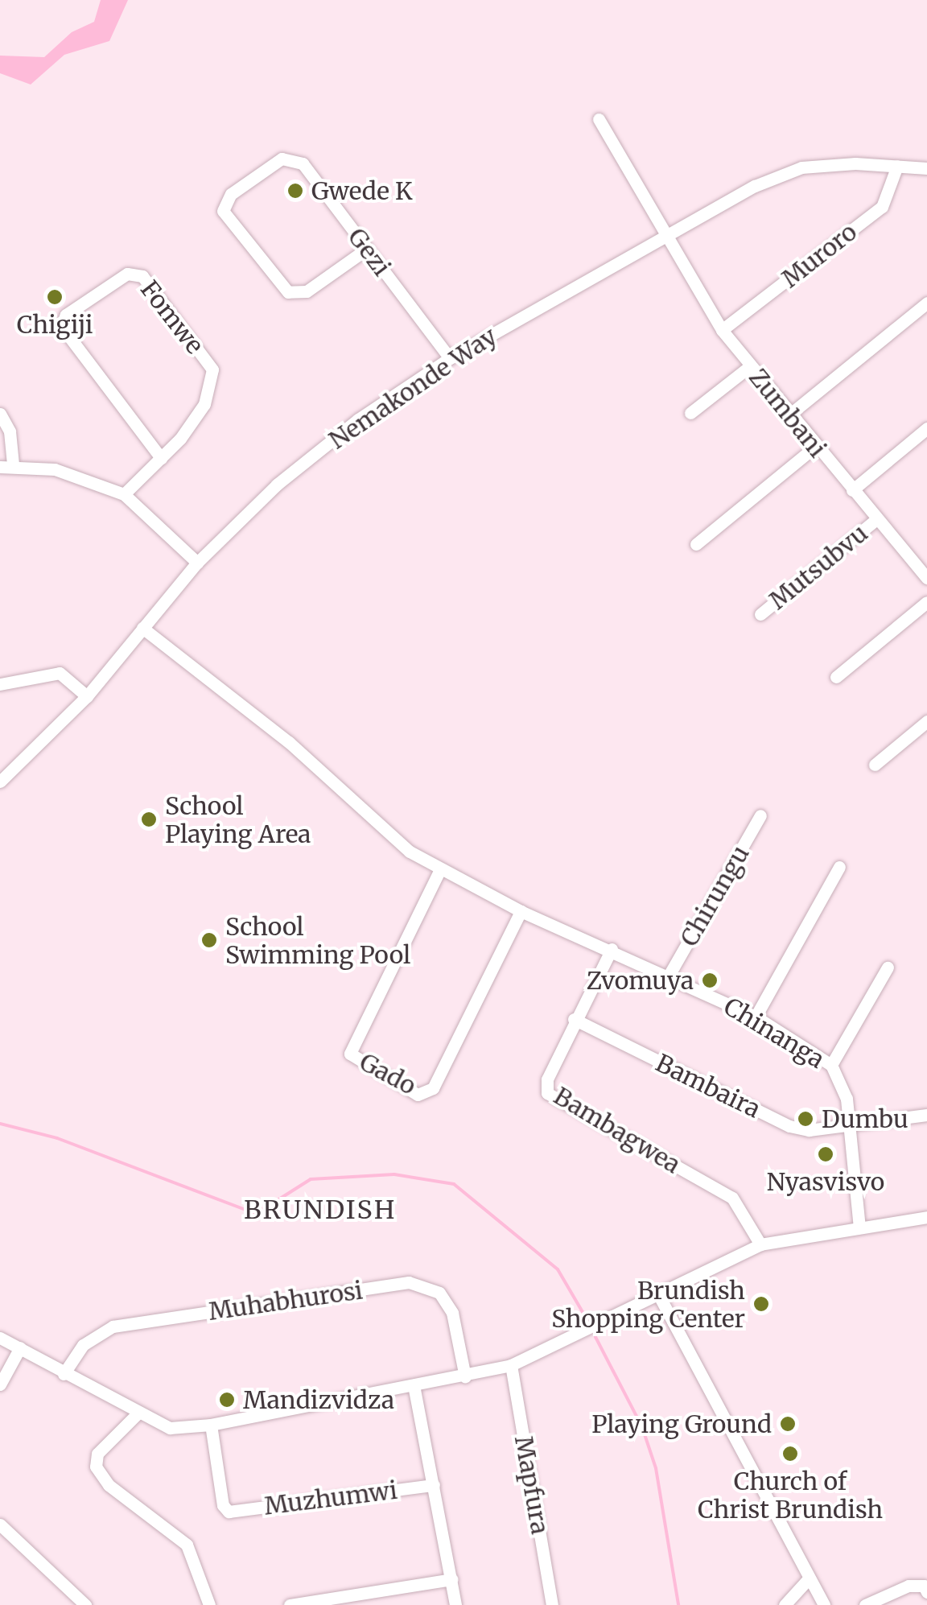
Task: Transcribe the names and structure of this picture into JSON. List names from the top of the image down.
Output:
{
  "streets": {
    "street": [
      "Gezi",
      "Muroro",
      "Fomwe",
      "Nemakonde Way",
      "Zumbani",
      "Mutsubvu",
      "Chirungu",
      "Chinanga",
      "Gado",
      "Bambaira",
      "Bambagwea",
      "Muhabhurosi",
      "Mapfura",
      "Muzhumwi"
    ]
  },
  "crossings": [
    ["Gezi", "Nemakonde Way"],
    ["Muroro", "Nemakonde Way"],
    ["Muroro", "Zumbani"],
    ["Nemakonde Way", "Zumbani"],
    ["Nemakonde Way", "Chinanga"],
    ["Zumbani", "Mutsubvu"],
    ["Chirungu", "Chinanga"],
    ["Chinanga", "Gado"],
    ["Chinanga", "Bambaira"],
    ["Chinanga", "Bambagwea"],
    ["Bambaira", "Bambagwea"]
  ],
  "districts": ["BRUNDISH"],
  "places": [
    "Gwede K",
    "Chigiji",
    "School Playing Area",
    "School Swimming Pool",
    "Zvomuya",
    "Dumbu",
    "Nyasvisvo",
    "Brundish Shopping Center",
    "Mandizvidza",
    "Playing Ground",
    "Church of Christ Brundish"
  ]
}
